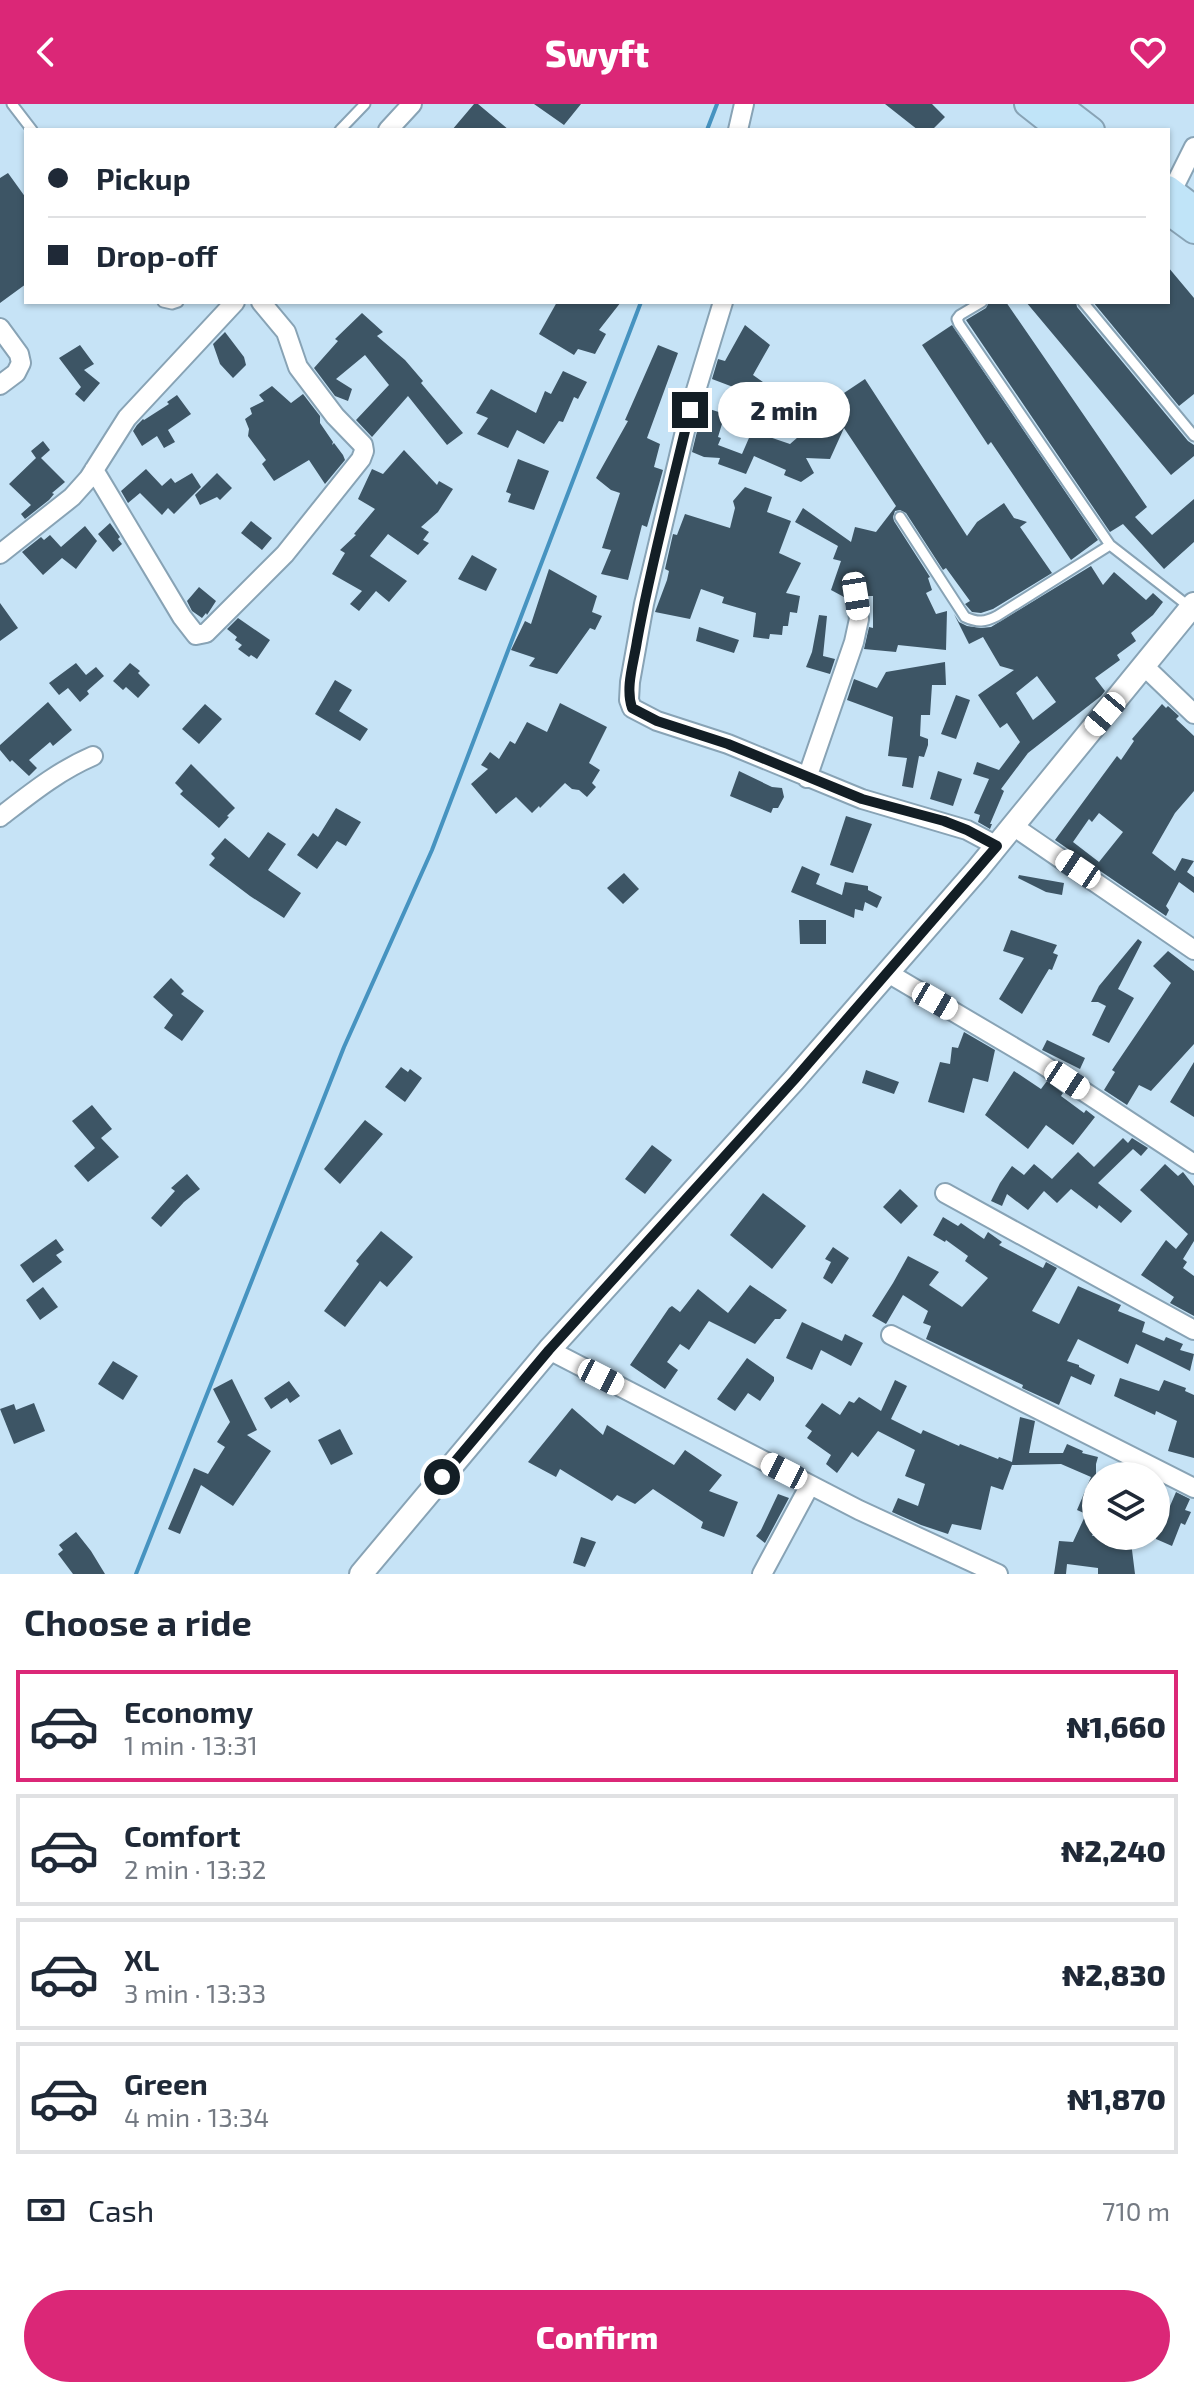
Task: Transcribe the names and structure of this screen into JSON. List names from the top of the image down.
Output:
{
  "page": {
    "header": "Swyft",
    "banner": ["Pickup", "Drop-off"],
    "bubble": "2 min",
    "heading": "Choose a ride",
    "list": [
      {
        "name": "Economy",
        "note": "1 min · 13:31",
        "value": "₦1,660"
      },
      {
        "name": "Comfort",
        "note": "2 min · 13:32",
        "value": "₦2,240"
      },
      {
        "name": "XL",
        "note": "3 min · 13:33",
        "value": "₦2,830"
      },
      {
        "name": "Green",
        "note": "4 min · 13:34",
        "value": "₦1,870"
      }
    ],
    "pay": ["Cash", "710 m"],
    "buttons": "Confirm"
  }
}
